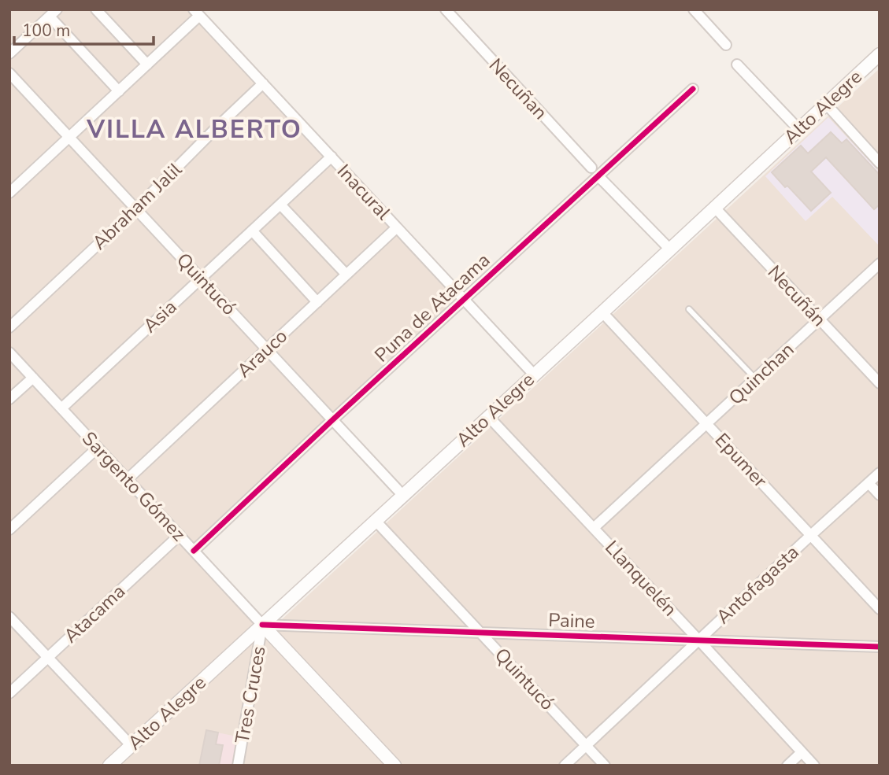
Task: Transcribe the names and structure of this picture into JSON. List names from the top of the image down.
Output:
{
  "streets": {
    "main road": ["Alto Alegre", "Sargento Gómez"],
    "street": [
      "Necuñan",
      "Inacural",
      "Abraham Jalil",
      "Quintucó",
      "Necuñán",
      "Puna de Atacama",
      "Asia",
      "Arauco",
      "Quinchan",
      "Epumer",
      "Llanquelén",
      "Antofagasta",
      "Atacama",
      "Paine",
      "Tres Cruces"
    ]
  },
  "crossings": [
    ["Alto Alegre", "Inacural"],
    ["Alto Alegre", "Quintucó"],
    ["Alto Alegre", "Necuñán"],
    ["Alto Alegre", "Epumer"],
    ["Alto Alegre", "Sargento Gómez"],
    ["Alto Alegre", "Llanquelén"],
    ["Alto Alegre", "Paine"],
    ["Alto Alegre", "Tres Cruces"],
    ["Inacural", "Abraham Jalil"],
    ["Inacural", "Puna de Atacama"],
    ["Inacural", "Asia"],
    ["Inacural", "Arauco"],
    ["Abraham Jalil", "Quintucó"],
    ["Quintucó", "Puna de Atacama"],
    ["Quintucó", "Asia"],
    ["Quintucó", "Arauco"],
    ["Quintucó", "Antofagasta"],
    ["Quintucó", "Paine"],
    ["Necuñán", "Quinchan"],
    ["Puna de Atacama", "Sargento Gómez"],
    ["Asia", "Sargento Gómez"],
    ["Arauco", "Sargento Gómez"],
    ["Quinchan", "Epumer"],
    ["Quinchan", "Llanquelén"],
    ["Epumer", "Antofagasta"],
    ["Sargento Gómez", "Atacama"],
    ["Sargento Gómez", "Paine"],
    ["Sargento Gómez", "Tres Cruces"],
    ["Llanquelén", "Antofagasta"],
    ["Llanquelén", "Paine"],
    ["Antofagasta", "Paine"],
    ["Paine", "Tres Cruces"]
  ],
  "districts": ["VILLA ALBERTO"],
  "scale_bar": "100 m"
}
